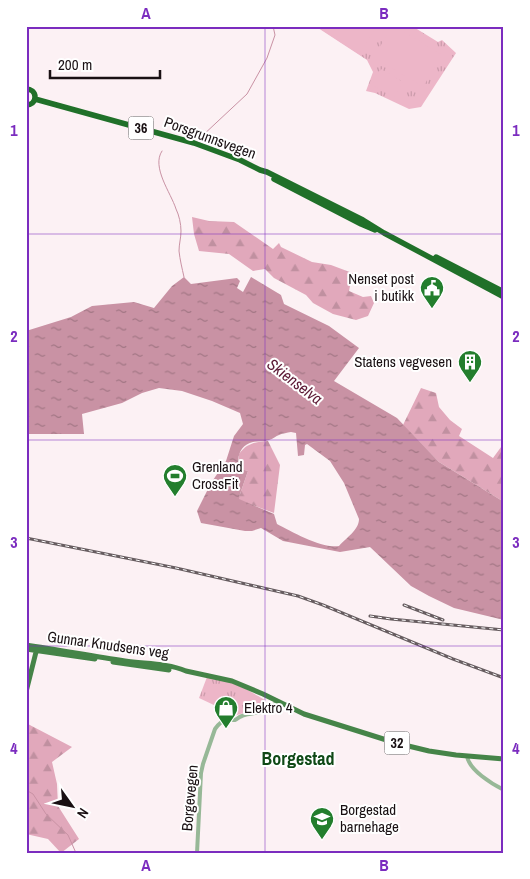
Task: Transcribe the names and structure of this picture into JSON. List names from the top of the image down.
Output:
{
  "streets": {
    "highway": ["36", "Porsgrunnsvegen"],
    "main road": ["Gunnar Knudsens veg", "32"],
    "street": ["Borgevegen"]
  },
  "crossings": [
    ["Gunnar Knudsens veg", "Borgevegen"]
  ],
  "districts": ["Borgestad"],
  "water": ["Skienselva"],
  "places": {
    "public building": ["Nenset post i butikk"],
    "building": ["Statens vegvesen"],
    "sports": ["Grenland CrossFit"],
    "shop": ["Elektro 4"],
    "school or university": ["Borgestad barnehage"]
  },
  "scale_bar": "200 m",
  "north": "bottom right",
  "grid": {
    "columns": ["A", "B"],
    "rows": [
      "1",
      "2",
      "3",
      "4"
    ]
  }
}
